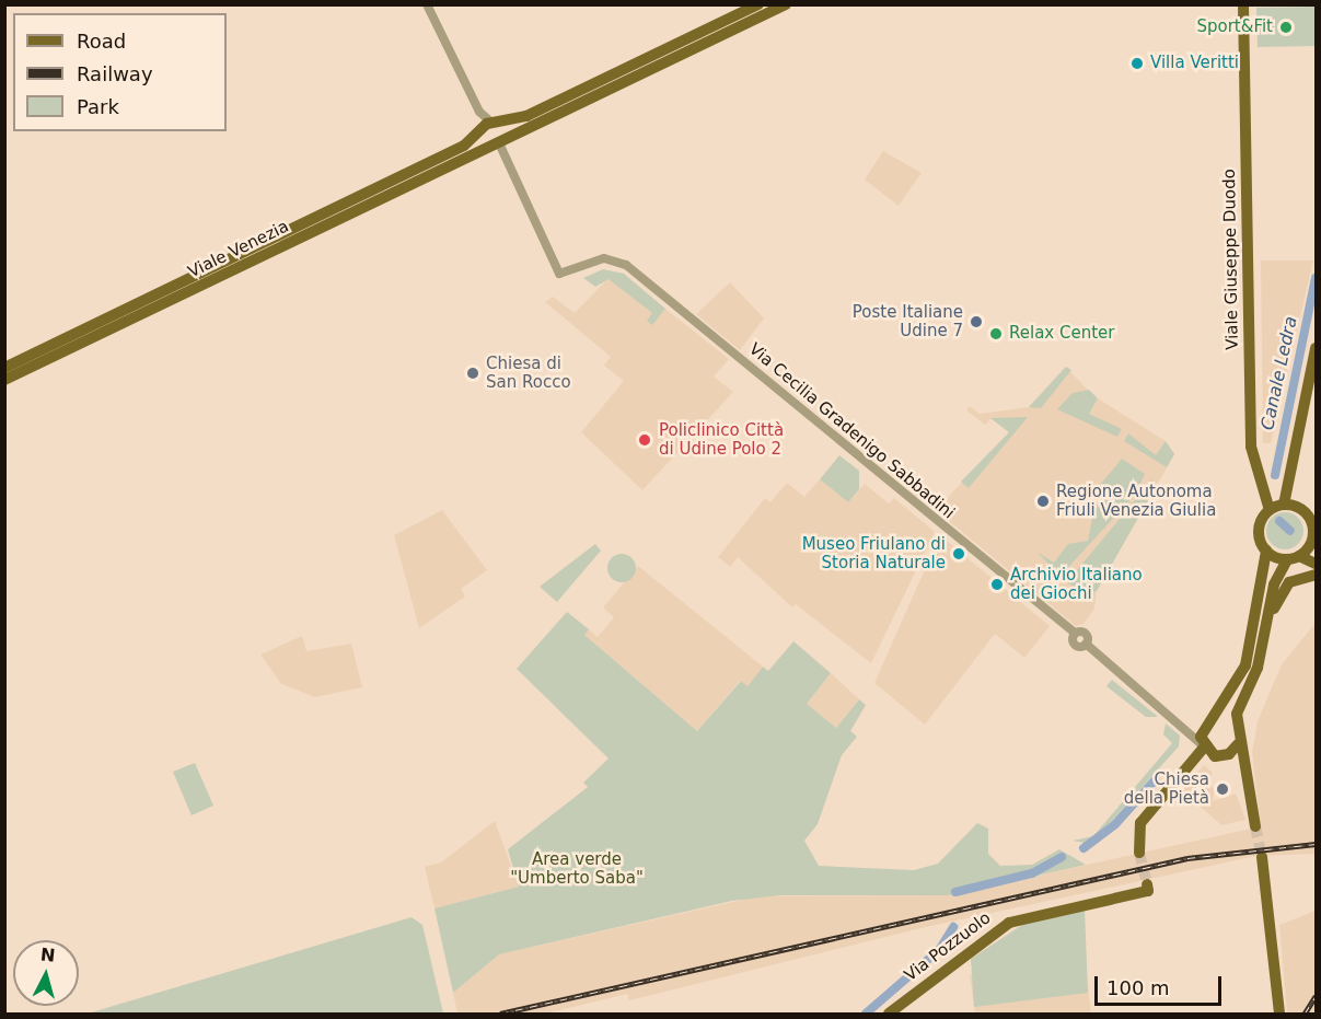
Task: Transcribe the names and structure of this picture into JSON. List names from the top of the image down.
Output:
{
  "streets": {
    "main road": ["Viale Venezia", "Viale Giuseppe Duodo", "Via Pozzuolo"],
    "street": ["Via Cecilia Gradenigo Sabbadini"]
  },
  "crossings": [
    ["Viale Venezia", "Via Cecilia Gradenigo Sabbadini"]
  ],
  "water": ["Canale Ledra"],
  "parks": ["Area verde \"Umberto Saba\""],
  "places": [
    "Sport&Fit",
    "Villa Veritti",
    "Poste Italiane Udine 7",
    "Relax Center",
    "Chiesa di San Rocco",
    "Policlinico Città di Udine Polo 2",
    "Regione Autonoma Friuli Venezia Giulia",
    "Museo Friulano di Storia Naturale",
    "Archivio Italiano dei Giochi",
    "Chiesa della Pietà"
  ],
  "legend": ["Road", "Railway", "Park"],
  "scale_bar": "100 m",
  "north": "top"
}
